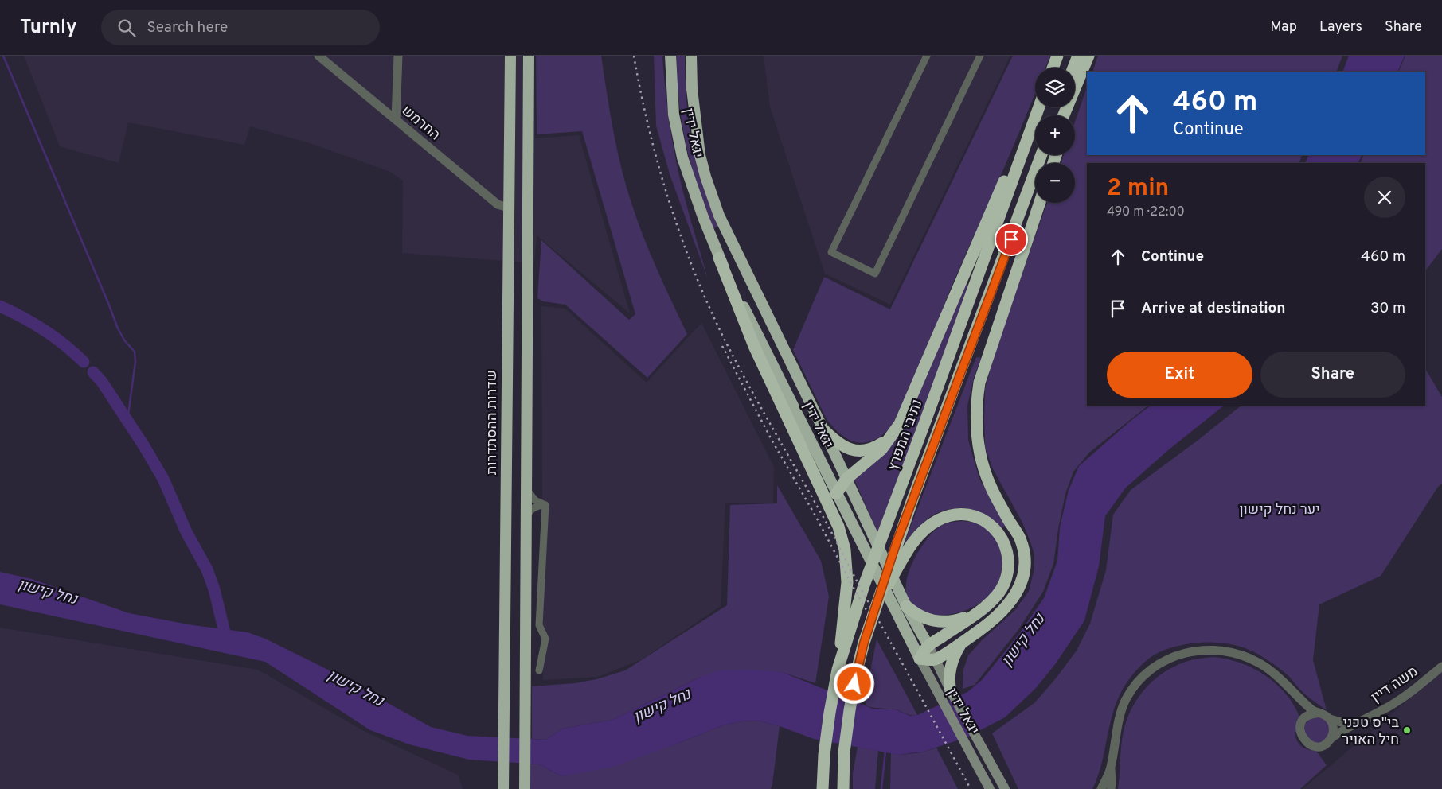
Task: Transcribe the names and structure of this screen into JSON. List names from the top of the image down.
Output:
{
  "streets": {
    "highway": ["יגאל ידין", "שדרות ההסתדרות", "נתיבי המפרץ"],
    "street": ["החרמש", "משה דיין"]
  },
  "crossings": [
    ["החרמש", "שדרות ההסתדרות"]
  ],
  "water": ["נחל קישון"],
  "parks": ["יער נחל קישון"],
  "places": ["בי\"ס טכני חיל האויר"],
  "page": {
    "header": "Turnly",
    "search": "Search here",
    "nav": ["Map", "Layers", "Share"],
    "map_buttons": ["+", "−"],
    "turn": ["460 m", "Continue"],
    "heading": ["2 min", "490 m · 22:00"],
    "list": [
      {
        "name": "Continue",
        "value": "460 m"
      },
      {
        "name": "Arrive at destination",
        "value": "30 m"
      }
    ],
    "buttons": ["Exit", "Share"]
  }
}
